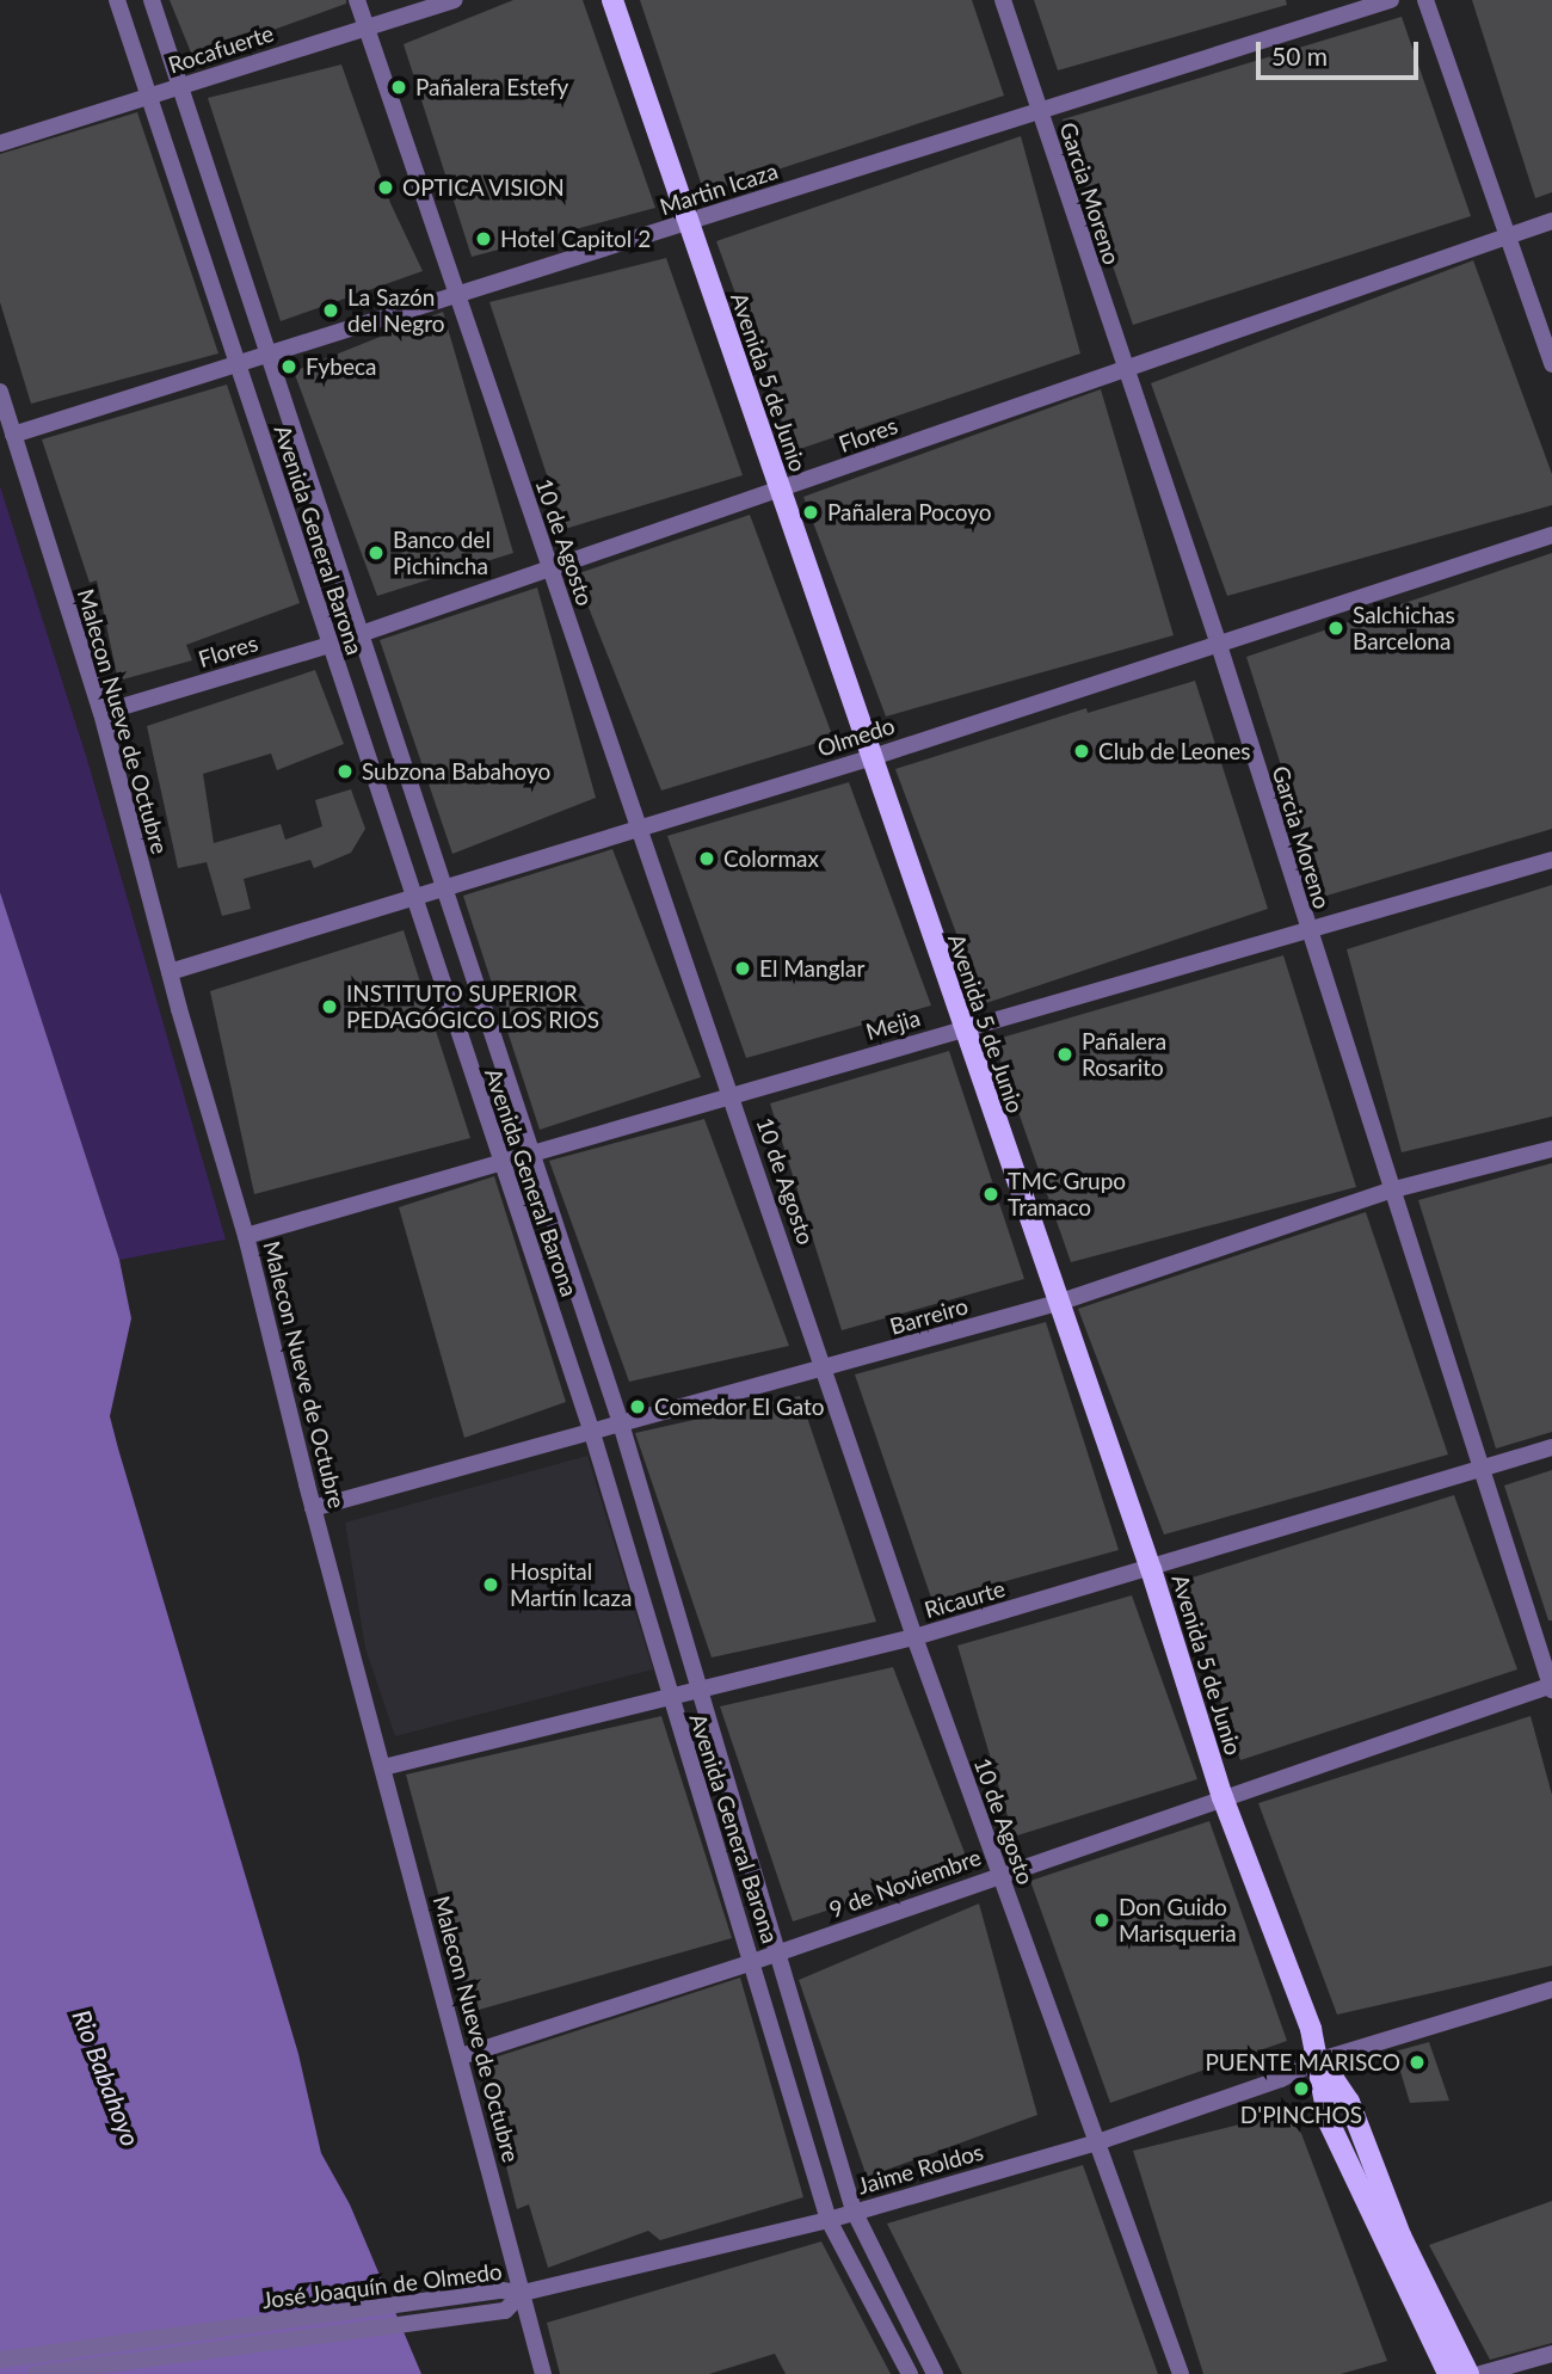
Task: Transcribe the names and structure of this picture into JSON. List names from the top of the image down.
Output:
{
  "streets": {
    "main road": ["Avenida 5 de Junio"],
    "street": [
      "Rocafuerte",
      "Martin Icaza",
      "Garcia Moreno",
      "Flores",
      "Avenida General Barona",
      "10 de Agosto",
      "Malecon Nueve de Octubre",
      "Olmedo",
      "Mejia",
      "Barreiro",
      "Ricaurte",
      "9 de Noviembre",
      "Jaime Roldos",
      "José Joaquín de Olmedo"
    ]
  },
  "crossings": [
    ["Rocafuerte", "Avenida General Barona"],
    ["Rocafuerte", "10 de Agosto"],
    ["Martin Icaza", "Garcia Moreno"],
    ["Martin Icaza", "Avenida 5 de Junio"],
    ["Martin Icaza", "Avenida General Barona"],
    ["Martin Icaza", "10 de Agosto"],
    ["Martin Icaza", "Malecon Nueve de Octubre"],
    ["Garcia Moreno", "Flores"],
    ["Garcia Moreno", "Olmedo"],
    ["Garcia Moreno", "Mejia"],
    ["Garcia Moreno", "Barreiro"],
    ["Garcia Moreno", "Ricaurte"],
    ["Garcia Moreno", "9 de Noviembre"],
    ["Avenida 5 de Junio", "Flores"],
    ["Avenida 5 de Junio", "Olmedo"],
    ["Avenida 5 de Junio", "Mejia"],
    ["Avenida 5 de Junio", "Barreiro"],
    ["Avenida 5 de Junio", "Ricaurte"],
    ["Avenida 5 de Junio", "9 de Noviembre"],
    ["Avenida 5 de Junio", "Jaime Roldos"],
    ["Flores", "Avenida General Barona"],
    ["Flores", "10 de Agosto"],
    ["Flores", "Malecon Nueve de Octubre"],
    ["Avenida General Barona", "Olmedo"],
    ["Avenida General Barona", "Mejia"],
    ["Avenida General Barona", "Barreiro"],
    ["Avenida General Barona", "Ricaurte"],
    ["Avenida General Barona", "9 de Noviembre"],
    ["Avenida General Barona", "Jaime Roldos"],
    ["10 de Agosto", "Olmedo"],
    ["10 de Agosto", "Mejia"],
    ["10 de Agosto", "Barreiro"],
    ["10 de Agosto", "Ricaurte"],
    ["10 de Agosto", "9 de Noviembre"],
    ["10 de Agosto", "Jaime Roldos"],
    ["Malecon Nueve de Octubre", "Olmedo"],
    ["Malecon Nueve de Octubre", "Mejia"],
    ["Malecon Nueve de Octubre", "Barreiro"],
    ["Malecon Nueve de Octubre", "Ricaurte"],
    ["Malecon Nueve de Octubre", "9 de Noviembre"],
    ["Malecon Nueve de Octubre", "Jaime Roldos"],
    ["Malecon Nueve de Octubre", "José Joaquín de Olmedo"],
    ["Jaime Roldos", "José Joaquín de Olmedo"]
  ],
  "water": ["Rio Babahoyo"],
  "places": [
    "Pañalera Estefy",
    "OPTICA VISION",
    "Hotel Capitol 2",
    "La Sazón del Negro",
    "Fybeca",
    "Pañalera Pocoyo",
    "Banco del Pichincha",
    "Salchichas Barcelona",
    "Club de Leones",
    "Subzona Babahoyo",
    "Colormax",
    "El Manglar",
    "INSTITUTO SUPERIOR PEDAGÓGICO LOS RIOS",
    "Pañalera Rosarito",
    "TMC Grupo Tramaco",
    "Comedor El Gato",
    "Hospital Martín Icaza",
    "Don Guido Marisqueria",
    "PUENTE MARISCO",
    "D'PINCHOS"
  ],
  "scale_bar": "50 m"
}
